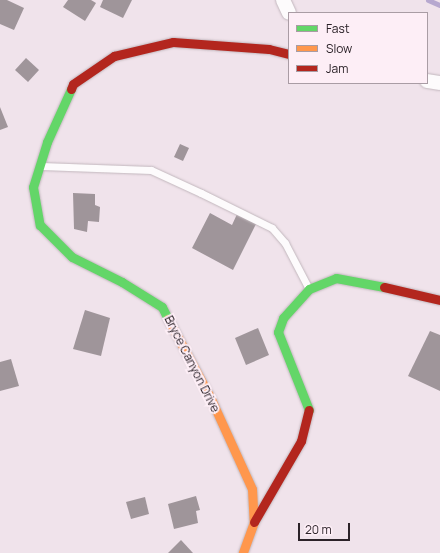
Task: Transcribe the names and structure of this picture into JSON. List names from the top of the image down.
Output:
{
  "streets": {
    "street": ["Bryce Canyon Drive"]
  },
  "legend": ["Fast", "Slow", "Jam"],
  "scale_bar": "20 m"
}
